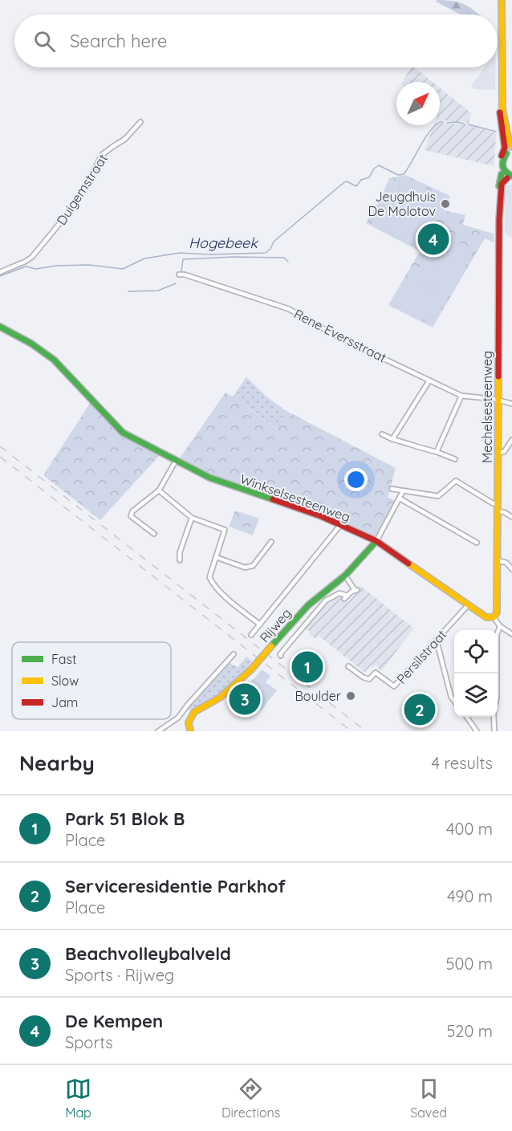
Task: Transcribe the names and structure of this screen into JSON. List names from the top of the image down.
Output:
{
  "streets": {
    "street": [
      "Duigemstraat",
      "Rene Eversstraat",
      "Mechelsesteenweg",
      "Winkselsesteenweg",
      "Rijweg",
      "Persilstraat"
    ]
  },
  "crossings": [
    ["Rene Eversstraat", "Mechelsesteenweg"],
    ["Mechelsesteenweg", "Winkselsesteenweg"],
    ["Winkselsesteenweg", "Rijweg"],
    ["Winkselsesteenweg", "Persilstraat"]
  ],
  "water": ["Hogebeek"],
  "places": ["Jeugdhuis De Molotov", "Boulder"],
  "legend": ["Fast", "Slow", "Jam"],
  "north": "top right",
  "page": {
    "search": "Search here",
    "pins": [
      "4",
      "1",
      "3",
      "2"
    ],
    "heading": ["Nearby", "4 results"],
    "list": [
      {
        "mark": "1",
        "name": "Park 51 Blok B",
        "note": "Place",
        "value": "400 m"
      },
      {
        "mark": "2",
        "name": "Serviceresidentie Parkhof",
        "note": "Place",
        "value": "490 m"
      },
      {
        "mark": "3",
        "name": "Beachvolleybalveld",
        "note": "Sports · Rijweg",
        "value": "500 m"
      },
      {
        "mark": "4",
        "name": "De Kempen",
        "note": "Sports",
        "value": "520 m"
      }
    ],
    "nav": ["Map", "Directions", "Saved"]
  }
}
